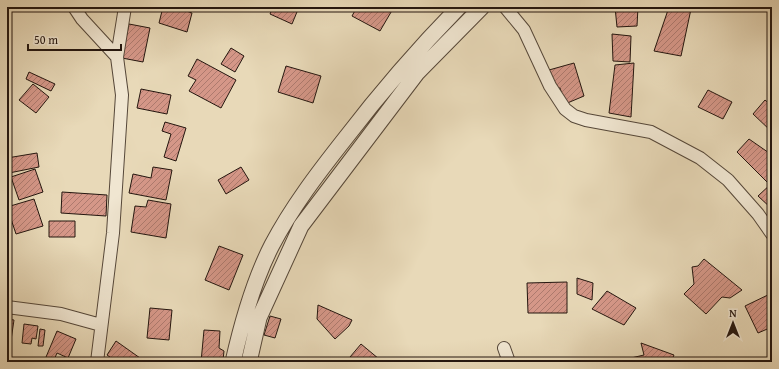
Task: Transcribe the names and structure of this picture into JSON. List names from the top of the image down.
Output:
{
  "scale_bar": "50 m",
  "north": "top"
}
